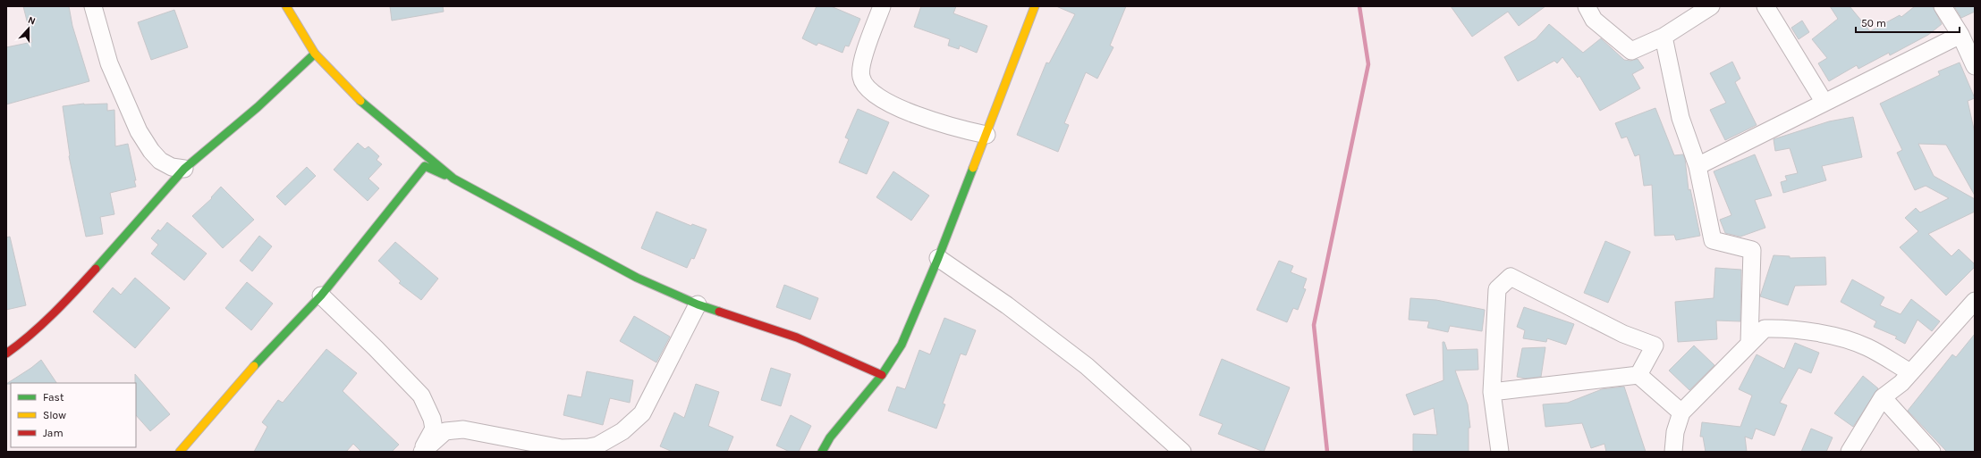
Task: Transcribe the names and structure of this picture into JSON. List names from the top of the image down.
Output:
{
  "legend": ["Fast", "Slow", "Jam"],
  "scale_bar": "50 m",
  "north": "top"
}
